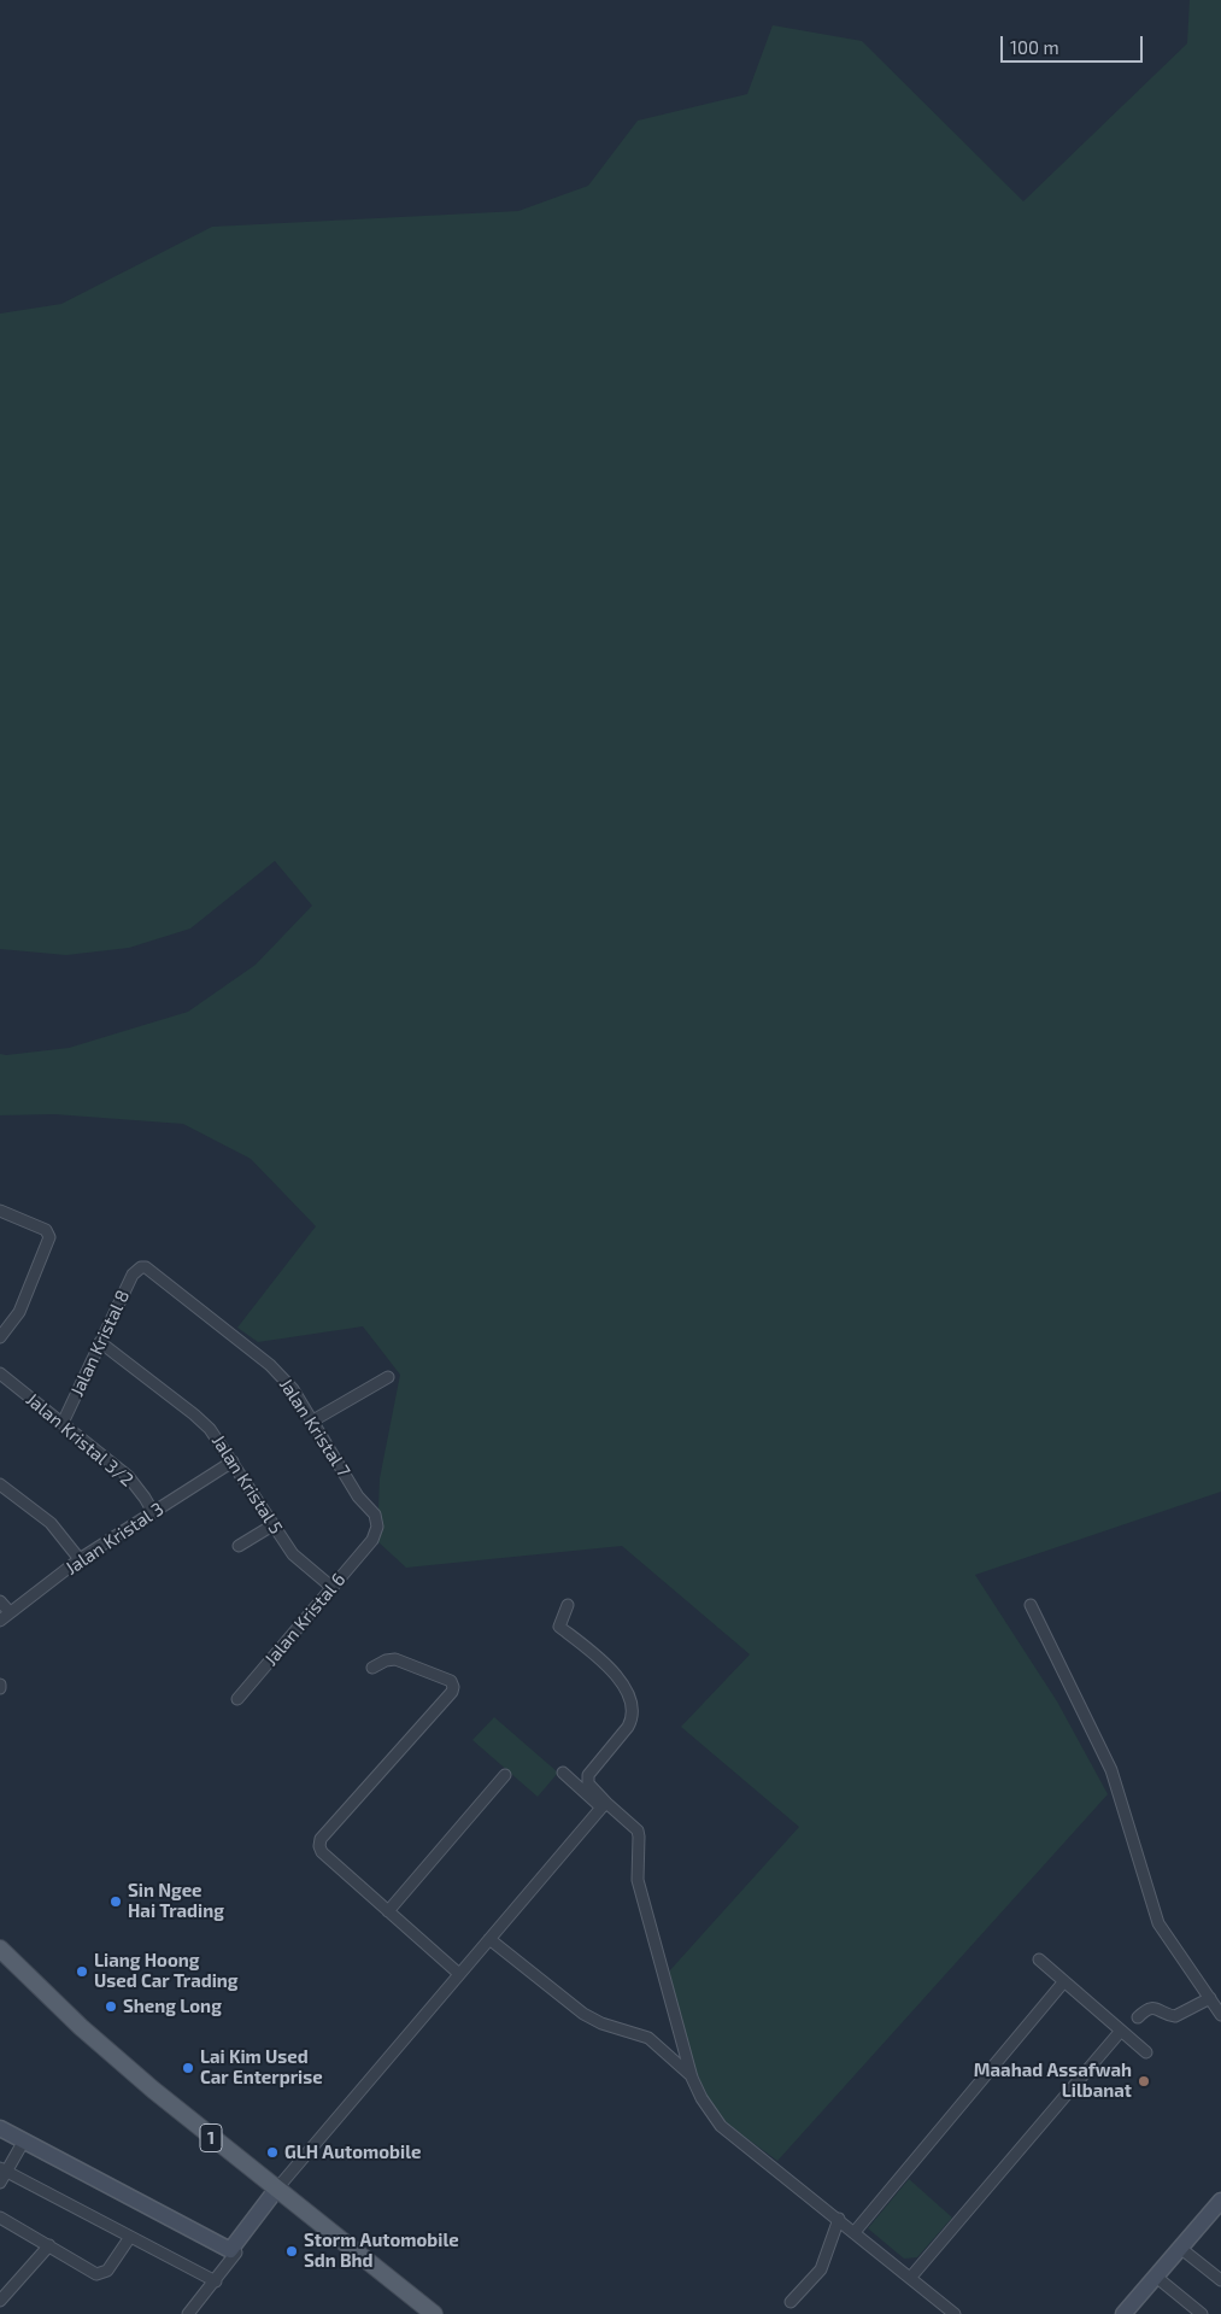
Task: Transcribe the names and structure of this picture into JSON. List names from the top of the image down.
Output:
{
  "streets": {
    "main road": ["1"],
    "street": [
      "Jalan Kristal 8",
      "Jalan Kristal 7",
      "Jalan Kristal 3/2",
      "Jalan Kristal 5",
      "Jalan Kristal 3",
      "Jalan Kristal 6"
    ]
  },
  "crossings": [
    ["Jalan Kristal 8", "Jalan Kristal 7"],
    ["Jalan Kristal 8", "Jalan Kristal 3/2"],
    ["Jalan Kristal 8", "Jalan Kristal 5"],
    ["Jalan Kristal 7", "Jalan Kristal 6"],
    ["Jalan Kristal 3/2", "Jalan Kristal 3"],
    ["Jalan Kristal 5", "Jalan Kristal 3"],
    ["Jalan Kristal 5", "Jalan Kristal 6"]
  ],
  "places": [
    "Sin Ngee Hai Trading",
    "Liang Hoong Used Car Trading",
    "Sheng Long",
    "Lai Kim Used Car Enterprise",
    "Maahad Assafwah Lilbanat",
    "GLH Automobile",
    "Storm Automobile Sdn Bhd"
  ],
  "scale_bar": "100 m"
}
